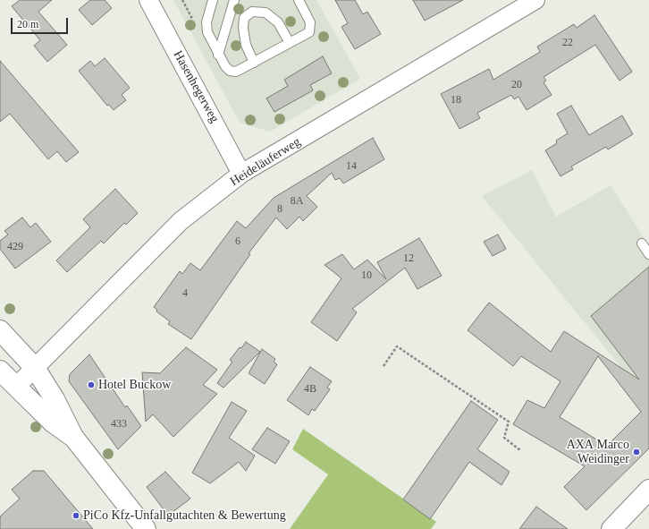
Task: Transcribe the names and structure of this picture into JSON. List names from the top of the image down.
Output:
{
  "streets": {
    "street": ["Hasenhegerweg", "Heideläuferweg"]
  },
  "crossings": [
    ["Hasenhegerweg", "Heideläuferweg"]
  ],
  "places": ["Hotel Buckow", "AXA Marco Weidinger", "PiCo Kfz-Unfallgutachten & Bewertung"],
  "house_numbers": [
    "22",
    "20",
    "18",
    "14",
    "8A",
    "8",
    "6",
    "429",
    "12",
    "10",
    "4",
    "4B",
    "433"
  ],
  "scale_bar": "20 m"
}
